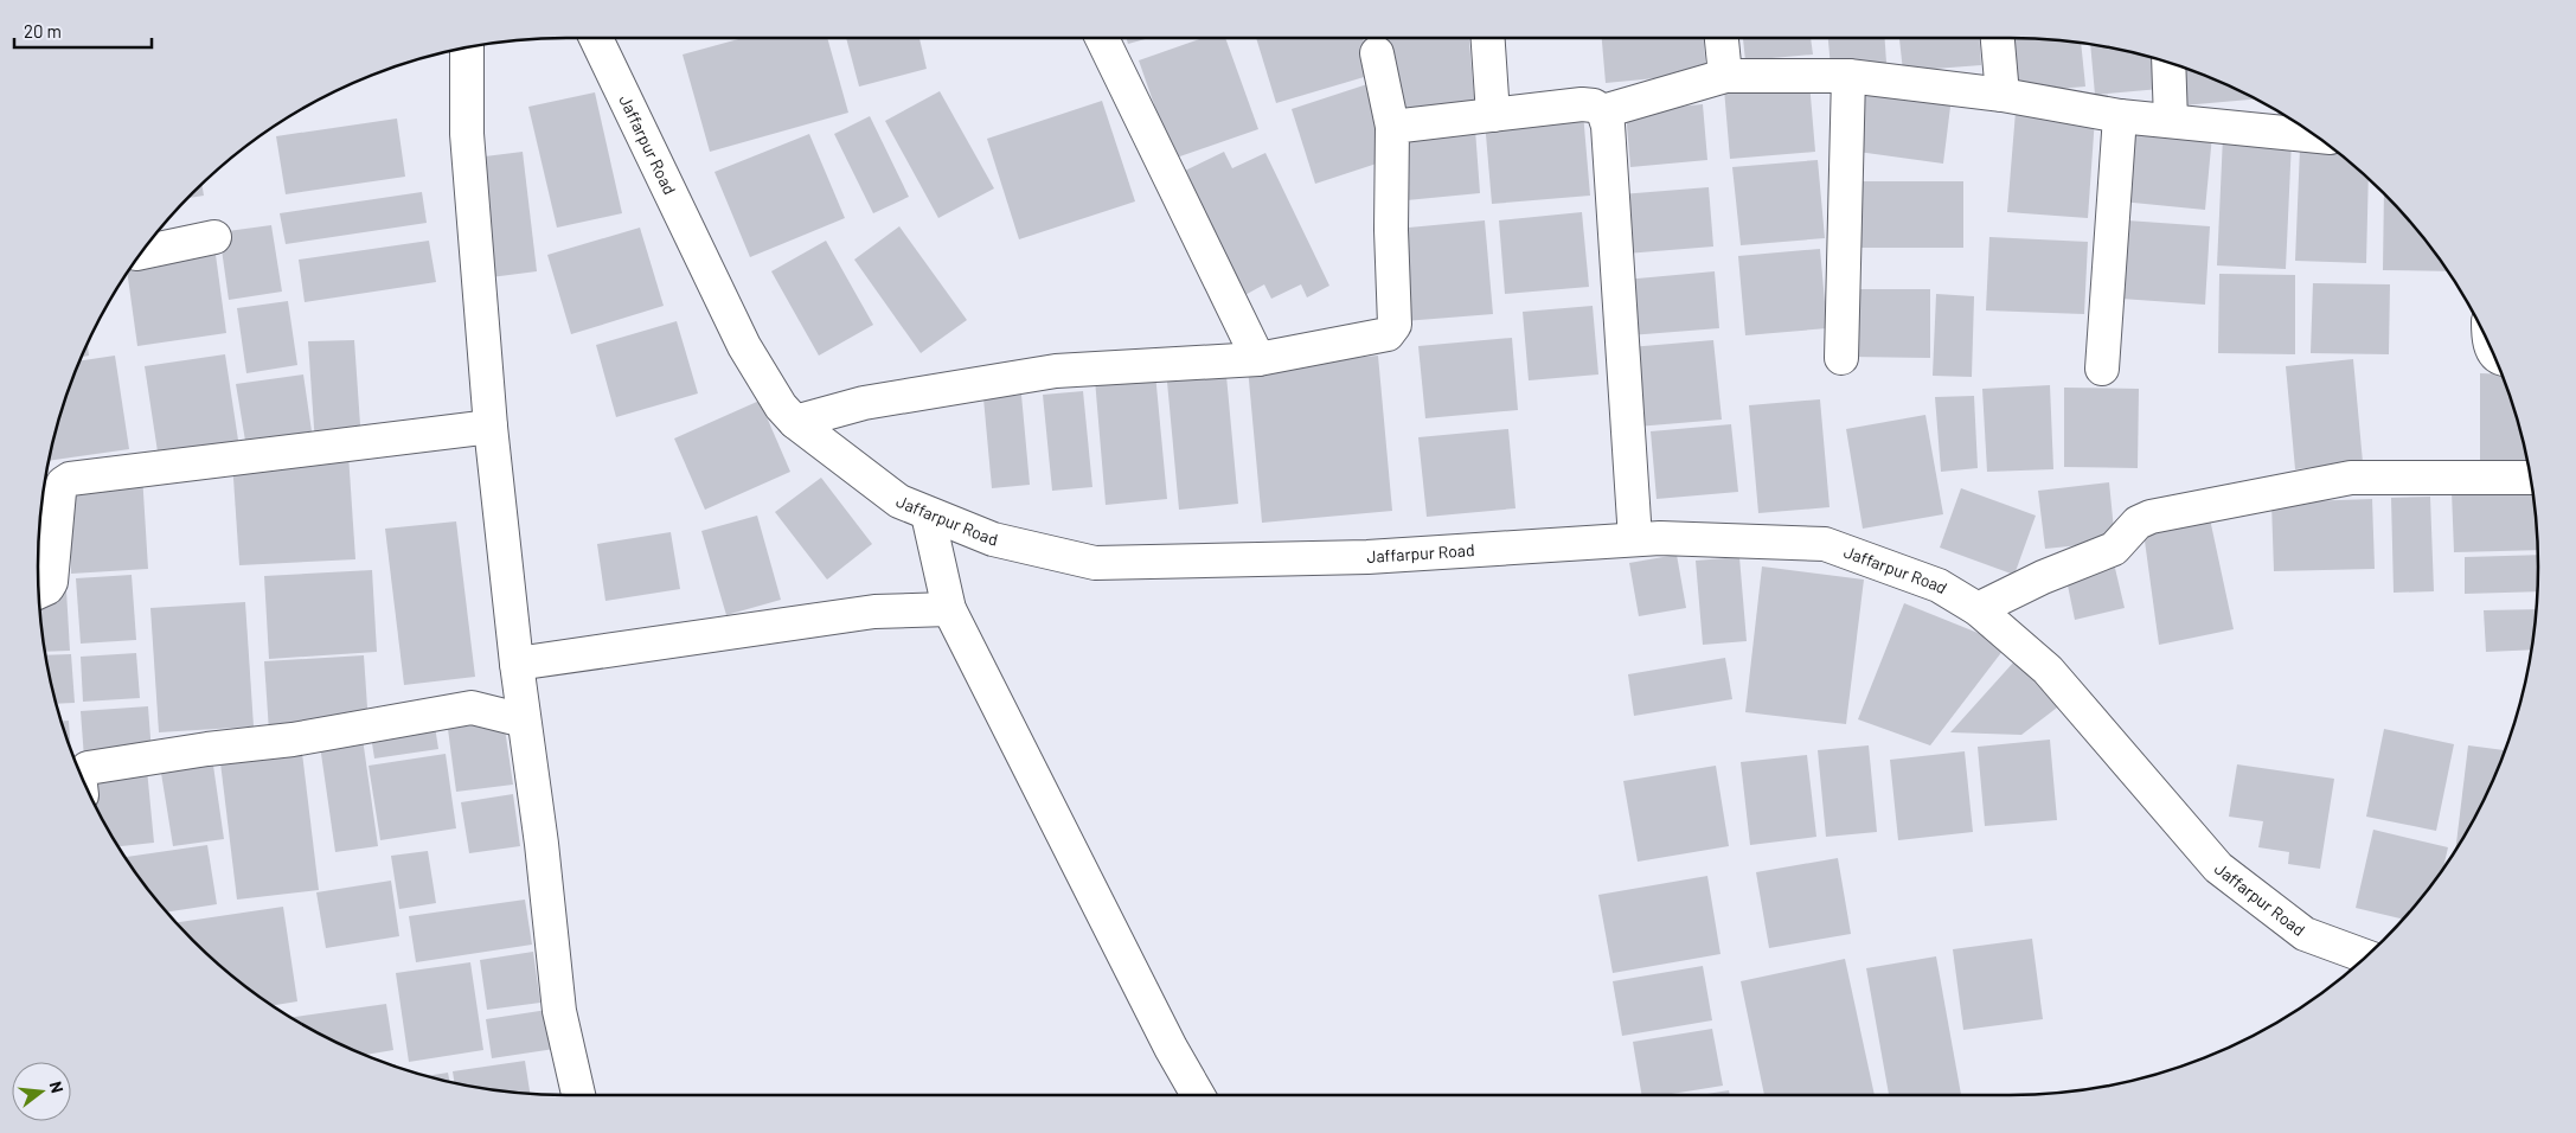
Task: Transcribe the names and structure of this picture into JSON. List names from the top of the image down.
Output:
{
  "streets": {
    "street": ["Jaffarpur Road"]
  },
  "scale_bar": "20 m",
  "north": "right"
}
